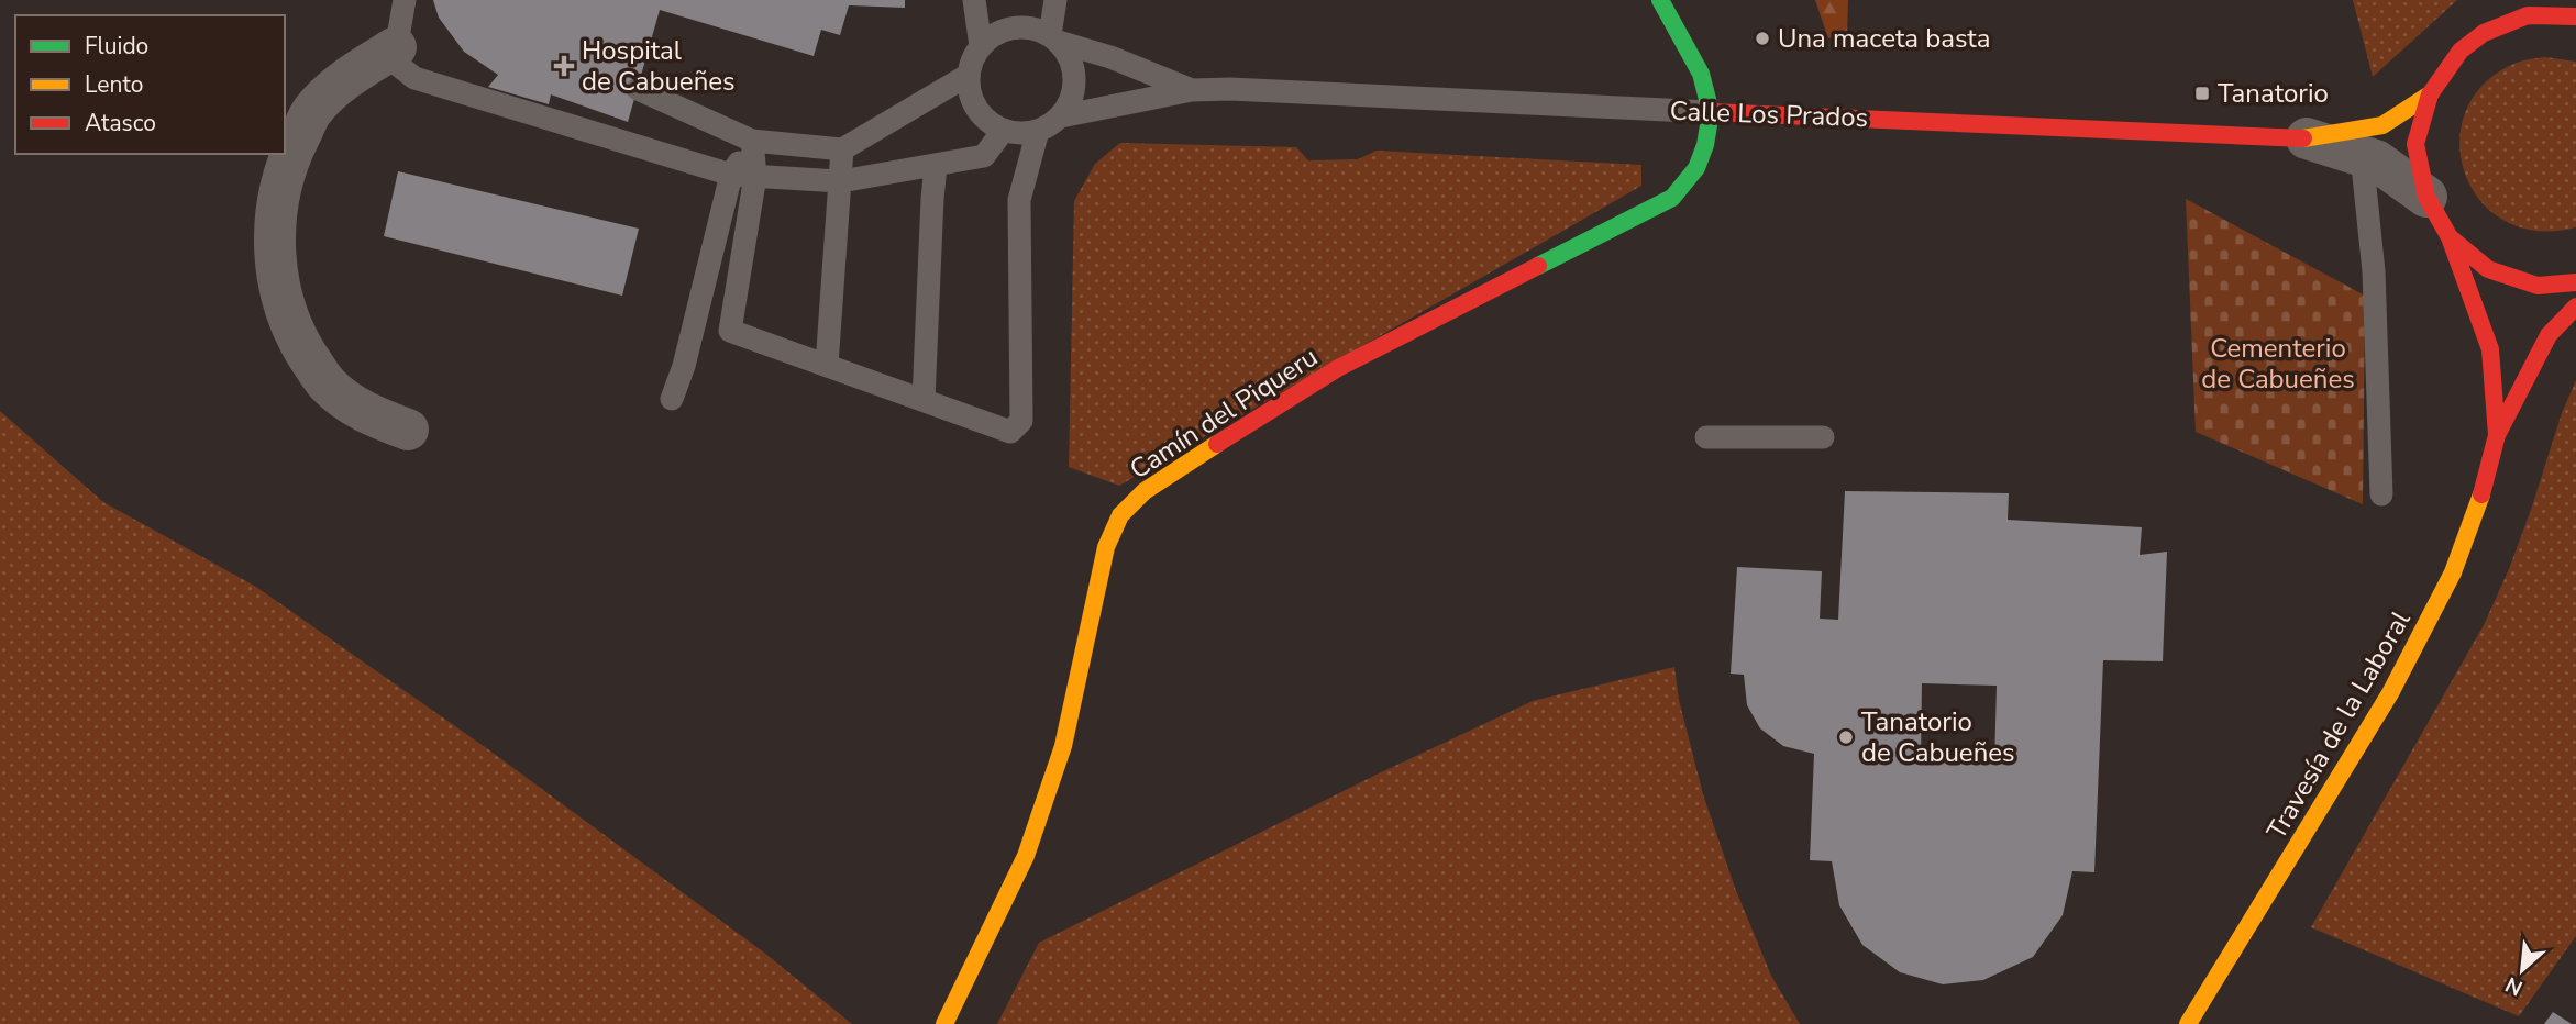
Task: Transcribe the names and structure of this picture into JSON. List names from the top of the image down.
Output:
{
  "streets": {
    "street": ["Calle Los Prados", "Camín del Piqueru", "Travesía de la Laboral"]
  },
  "crossings": [
    ["Calle Los Prados", "Camín del Piqueru"]
  ],
  "parks": ["Cementerio de Cabueñes"],
  "places": {
    "other": ["Una maceta basta", "Tanatorio de Cabueñes"],
    "health": ["Hospital de Cabueñes"],
    "transit": ["Tanatorio"]
  },
  "legend": ["Fluido", "Lento", "Atasco"],
  "north": "bottom left"
}
